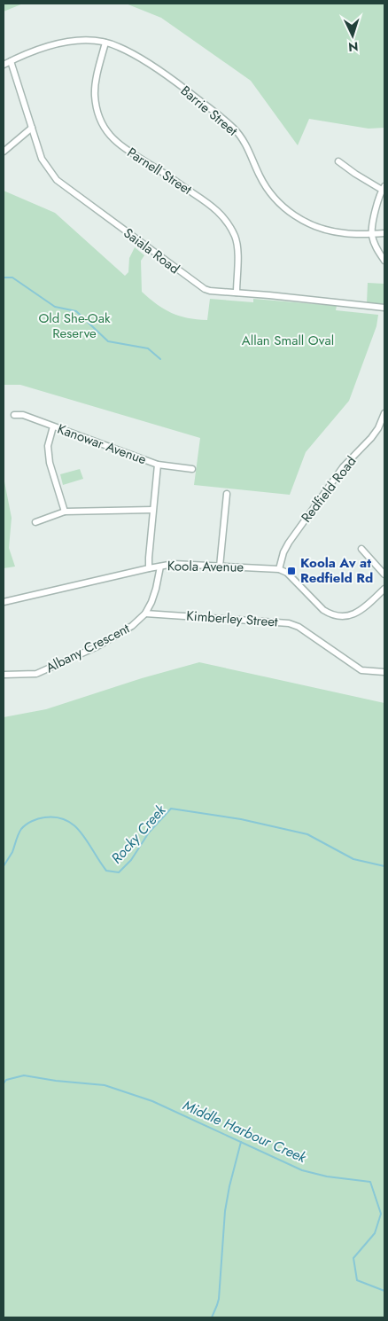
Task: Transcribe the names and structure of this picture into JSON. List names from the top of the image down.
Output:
{
  "streets": {
    "street": [
      "Barrie Street",
      "Parnell Street",
      "Saiala Road",
      "Kanowar Avenue",
      "Redfield Road",
      "Koola Avenue",
      "Kimberley Street",
      "Albany Crescent"
    ]
  },
  "crossings": [
    ["Barrie Street", "Parnell Street"],
    ["Barrie Street", "Saiala Road"],
    ["Parnell Street", "Saiala Road"],
    ["Redfield Road", "Koola Avenue"],
    ["Koola Avenue", "Albany Crescent"],
    ["Kimberley Street", "Albany Crescent"]
  ],
  "water": ["Rocky Creek", "Middle Harbour Creek"],
  "parks": ["Old She-Oak Reserve", "Allan Small Oval"],
  "places": {
    "transit": ["Koola Av at Redfield Rd"]
  },
  "north": "bottom"
}
